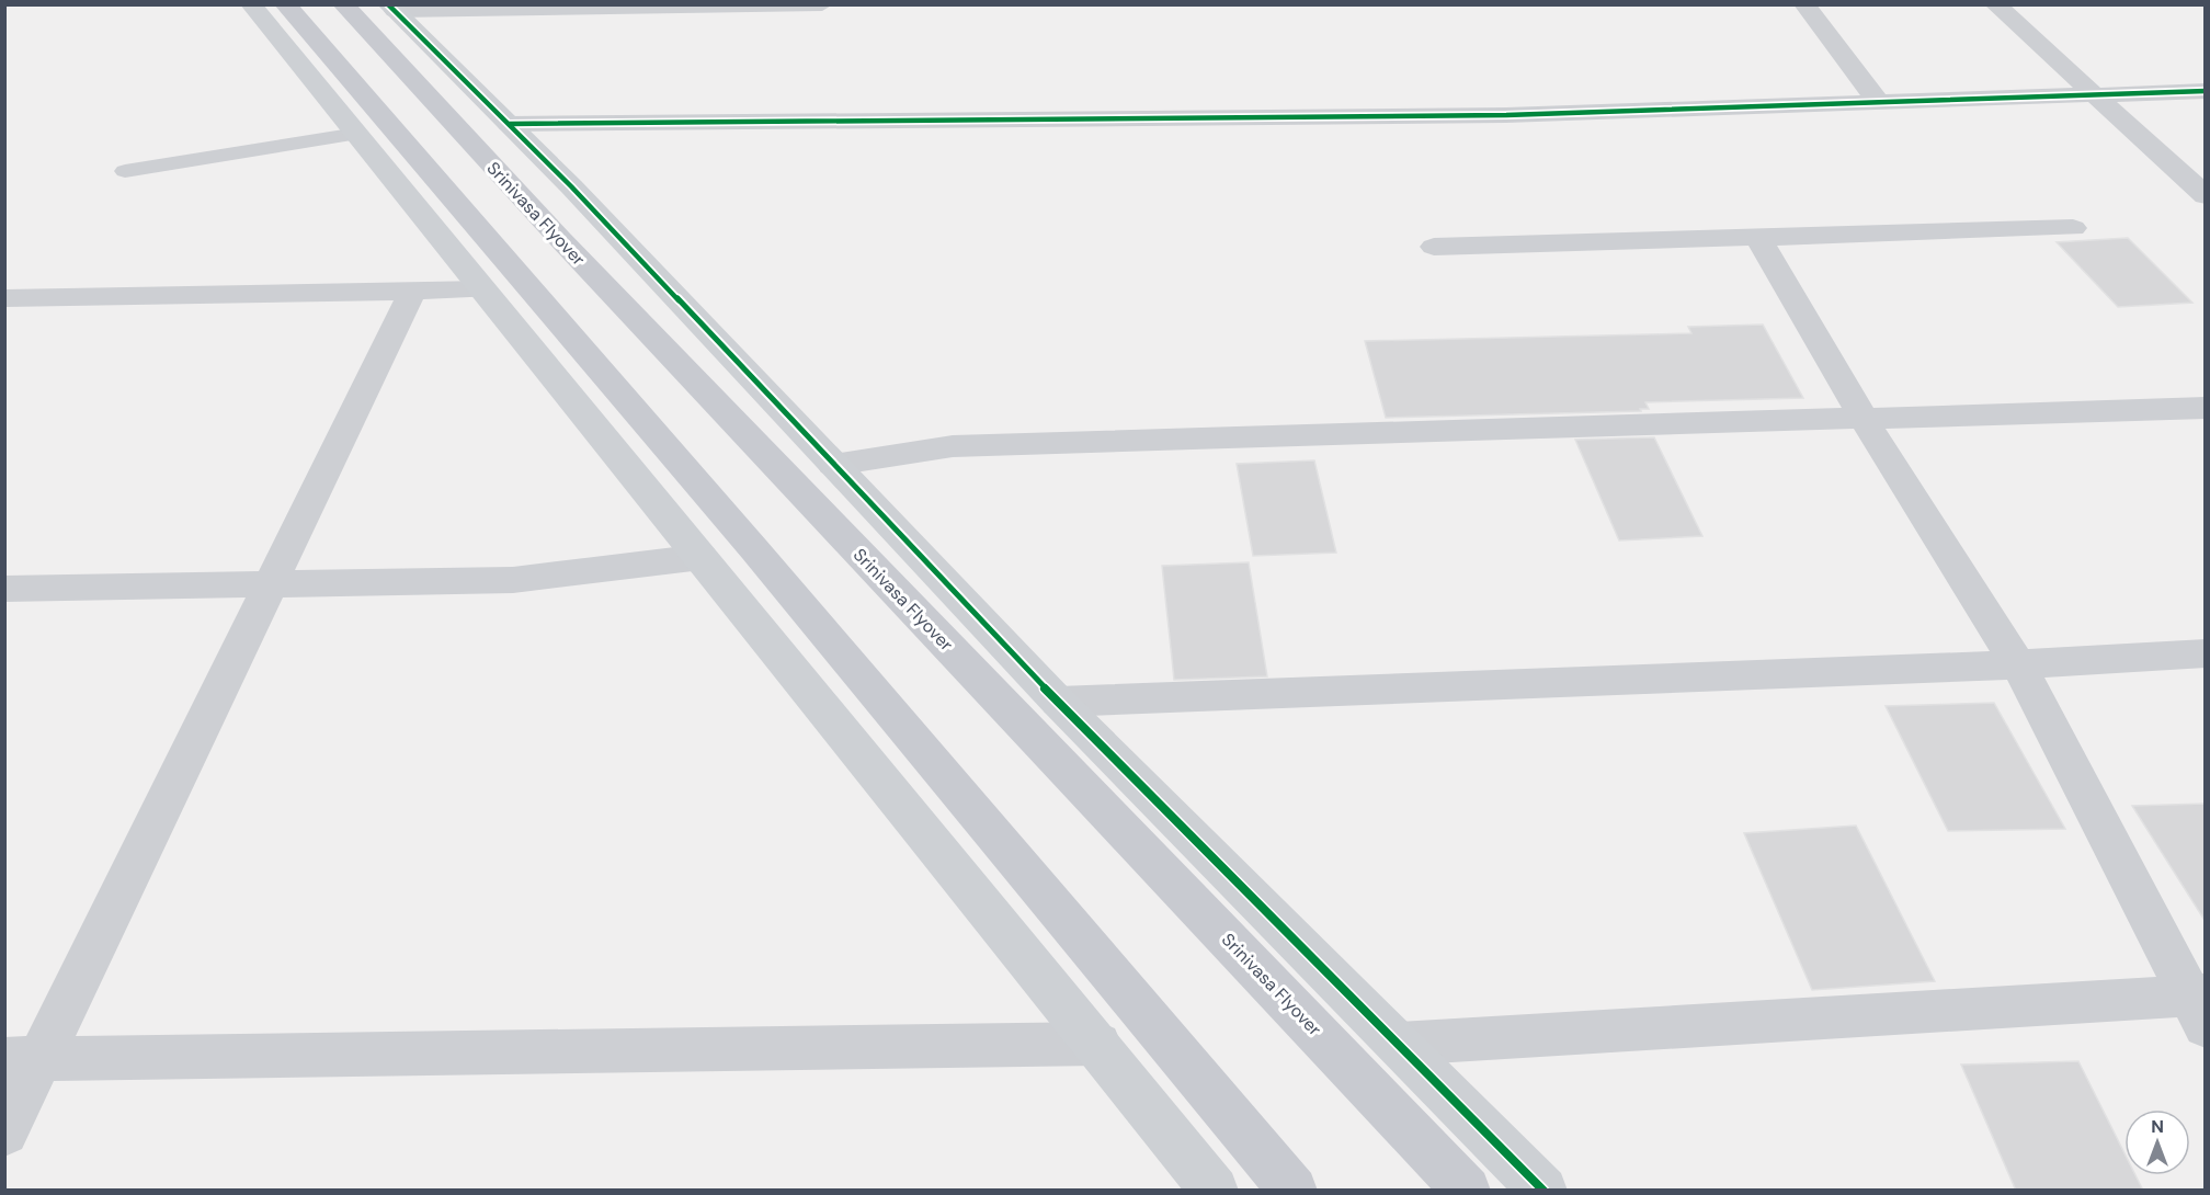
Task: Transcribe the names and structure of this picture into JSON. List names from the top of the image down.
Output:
{
  "streets": {
    "main road": ["Srinivasa Flyover"]
  },
  "north": "top"
}
